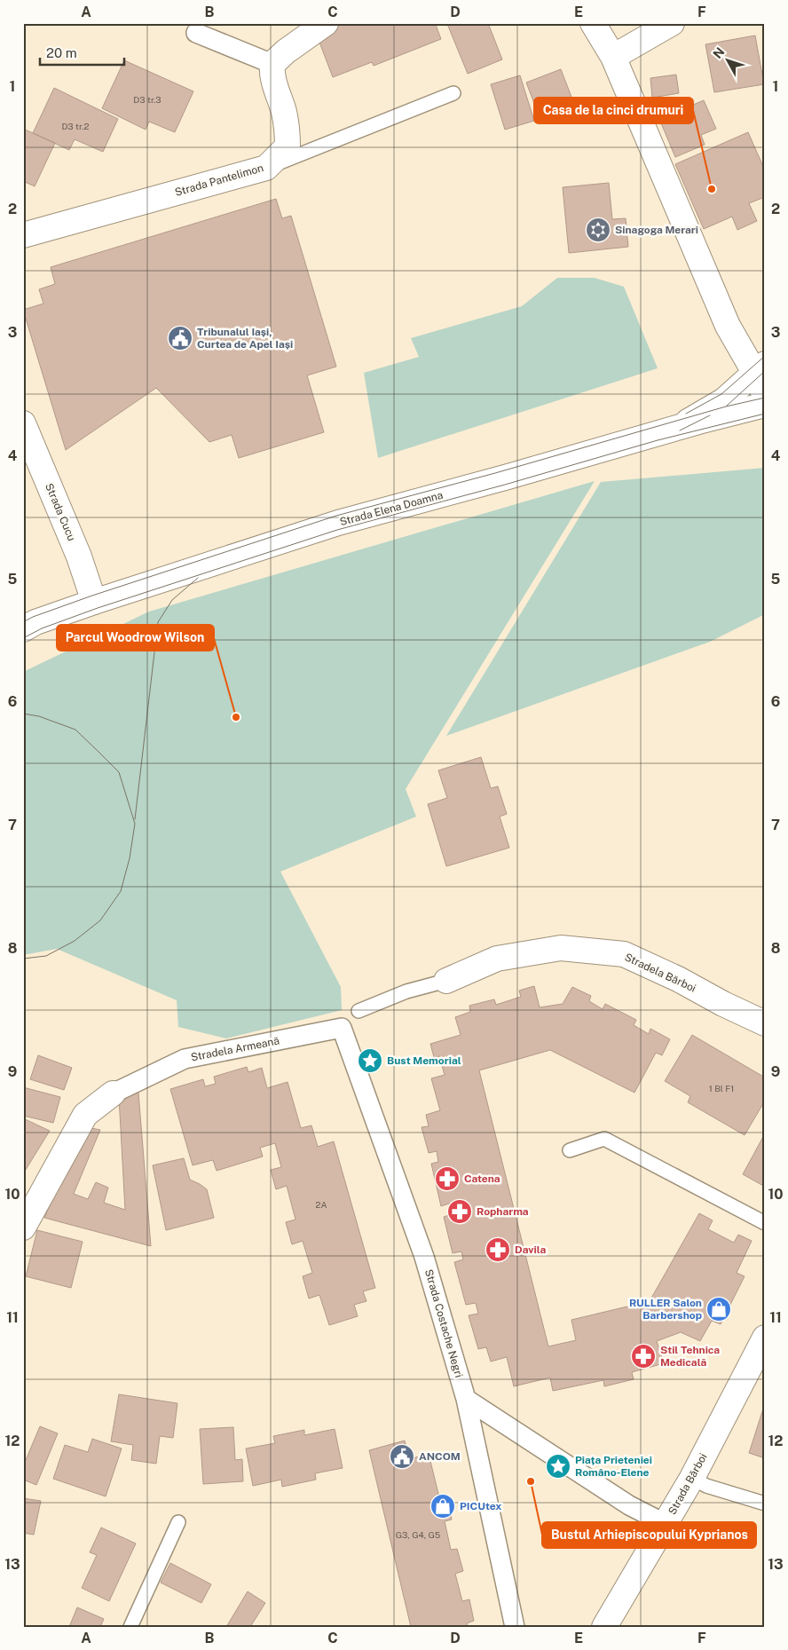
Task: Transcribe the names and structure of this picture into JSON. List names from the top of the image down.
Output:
{
  "streets": {
    "street": [
      "Strada Pantelimon",
      "Strada Elena Doamna",
      "Strada Cucu",
      "Stradela Bărboi",
      "Stradela Armeană",
      "Strada Costache Negri",
      "Strada Bărboi"
    ]
  },
  "crossings": [
    ["Strada Elena Doamna", "Strada Cucu"],
    ["Stradela Armeană", "Strada Costache Negri"]
  ],
  "places": {
    "other": ["Casa de la cinci drumuri", "Parcul Woodrow Wilson", "Bustul Arhiepiscopului Kyprianos"],
    "synagogue": ["Sinagoga Merari"],
    "public building": ["Tribunalul Iași, Curtea de Apel Iași", "ANCOM"],
    "place": ["Bust Memorial", "Piața Prieteniei Româno-Elene"],
    "pharmacy": [
      "Catena",
      "Ropharma",
      "Davila",
      "Stil Tehnica Medicală"
    ],
    "shop": ["RULLER Salon Barbershop", "PICUtex"]
  },
  "house_numbers": [
    "D3 tr.3",
    "D3 tr.2",
    "1 Bl F1",
    "2A",
    "G3, G4, G5"
  ],
  "scale_bar": "20 m",
  "north": "top left",
  "grid": {
    "columns": [
      "A",
      "B",
      "C",
      "D",
      "E",
      "F"
    ],
    "rows": [
      "1",
      "2",
      "3",
      "4",
      "5",
      "6",
      "7",
      "8",
      "9",
      "10",
      "11",
      "12",
      "13"
    ]
  }
}
